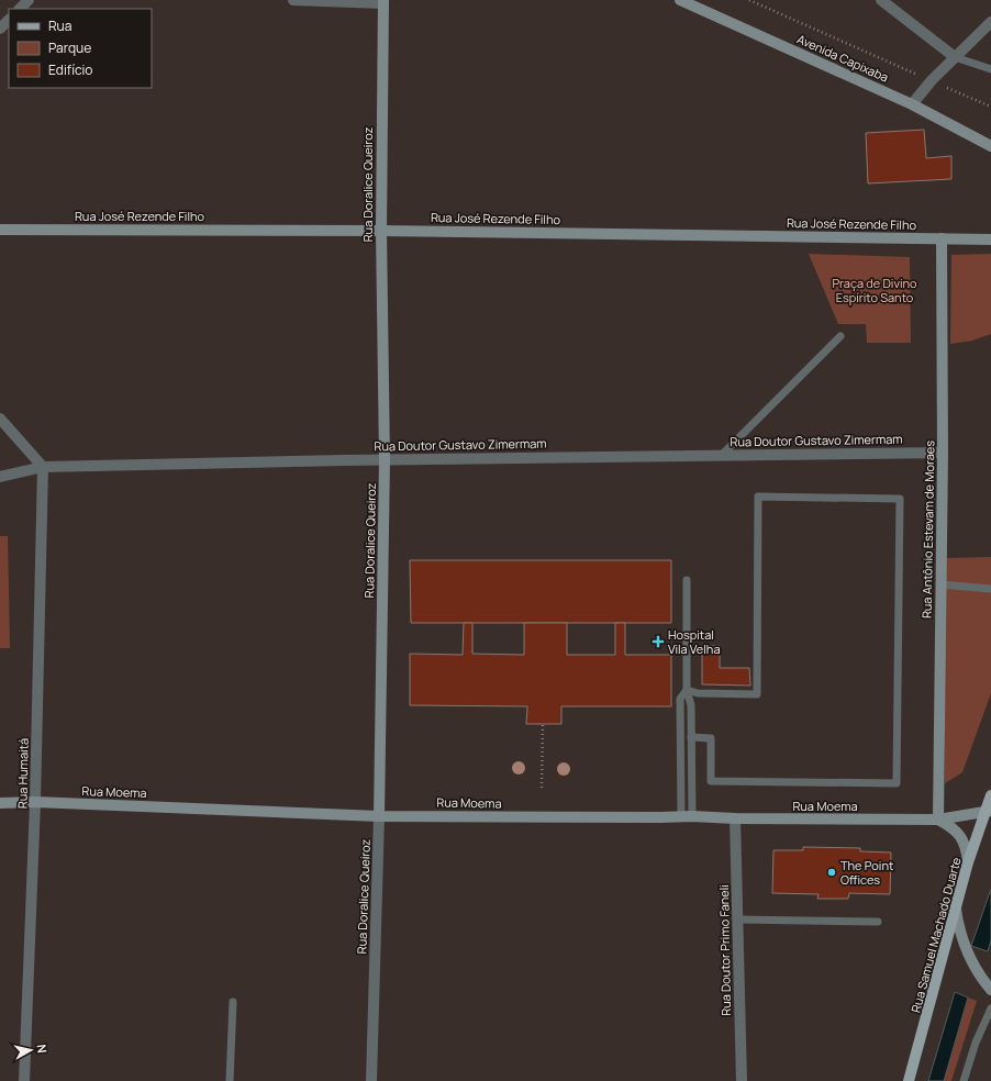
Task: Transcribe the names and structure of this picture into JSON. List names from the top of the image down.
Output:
{
  "streets": {
    "main road": ["Rua Samuel Machado Duarte"],
    "street": [
      "Avenida Capixaba",
      "Rua Doralice Queiroz",
      "Rua José Rezende Filho",
      "Rua Doutor Gustavo Zimermam",
      "Rua Antônio Estevam de Moraes",
      "Rua Humaitá",
      "Rua Moema",
      "Rua Doutor Primo Faneli"
    ]
  },
  "crossings": [
    ["Rua Doralice Queiroz", "Rua José Rezende Filho"],
    ["Rua Doralice Queiroz", "Rua Doutor Gustavo Zimermam"],
    ["Rua Doralice Queiroz", "Rua Moema"],
    ["Rua José Rezende Filho", "Rua Antônio Estevam de Moraes"],
    ["Rua Doutor Gustavo Zimermam", "Rua Antônio Estevam de Moraes"],
    ["Rua Doutor Gustavo Zimermam", "Rua Humaitá"],
    ["Rua Antônio Estevam de Moraes", "Rua Moema"],
    ["Rua Humaitá", "Rua Moema"],
    ["Rua Moema", "Rua Samuel Machado Duarte"],
    ["Rua Moema", "Rua Doutor Primo Faneli"]
  ],
  "parks": ["Praça de Divino Espírito Santo"],
  "places": {
    "health": ["Hospital Vila Velha"],
    "other": ["The Point Offices"]
  },
  "legend": ["Rua", "Parque", "Edifício"],
  "north": "right"
}
